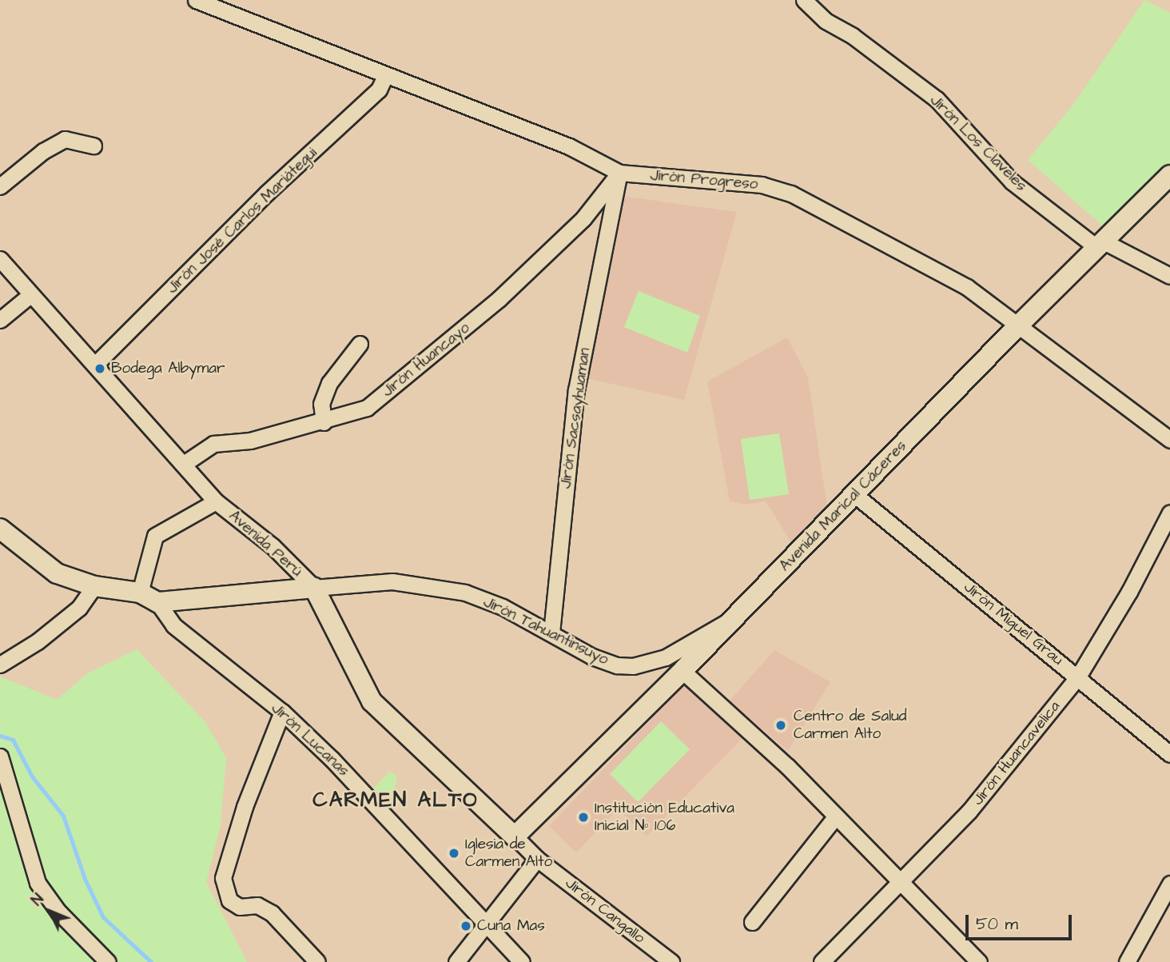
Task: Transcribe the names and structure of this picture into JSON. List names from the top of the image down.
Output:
{
  "streets": {
    "street": [
      "Jirón Los Claveles",
      "Jirón Progreso",
      "Jirón José Carlos Mariátegui",
      "Jirón Huancayo",
      "Jirón Sacsayhuaman",
      "Avenida Marical Cáceres",
      "Avenida Perú",
      "Jirón Miguel Grau",
      "Jirón Tahuantinsuyo",
      "Jirón Lucanas",
      "Jirón Huancavelica",
      "Jirón Cangallo"
    ]
  },
  "crossings": [
    ["Jirón Los Claveles", "Avenida Marical Cáceres"],
    ["Jirón Progreso", "Jirón José Carlos Mariátegui"],
    ["Jirón Progreso", "Jirón Huancayo"],
    ["Jirón Progreso", "Jirón Sacsayhuaman"],
    ["Jirón Progreso", "Avenida Marical Cáceres"],
    ["Jirón José Carlos Mariátegui", "Avenida Perú"],
    ["Jirón Huancayo", "Jirón Sacsayhuaman"],
    ["Jirón Huancayo", "Avenida Perú"],
    ["Jirón Sacsayhuaman", "Jirón Tahuantinsuyo"],
    ["Avenida Marical Cáceres", "Avenida Perú"],
    ["Avenida Marical Cáceres", "Jirón Miguel Grau"],
    ["Avenida Marical Cáceres", "Jirón Tahuantinsuyo"],
    ["Avenida Marical Cáceres", "Jirón Cangallo"],
    ["Avenida Perú", "Jirón Tahuantinsuyo"],
    ["Avenida Perú", "Jirón Cangallo"],
    ["Jirón Miguel Grau", "Jirón Huancavelica"]
  ],
  "districts": ["CARMEN ALTO"],
  "places": [
    "Bodega Albymar",
    "Centro de Salud Carmen Alto",
    "Institución Educativa Inicial Nº 106",
    "Iglesia de Carmen Alto",
    "Cuna Mas"
  ],
  "scale_bar": "50 m",
  "north": "top left"
}
